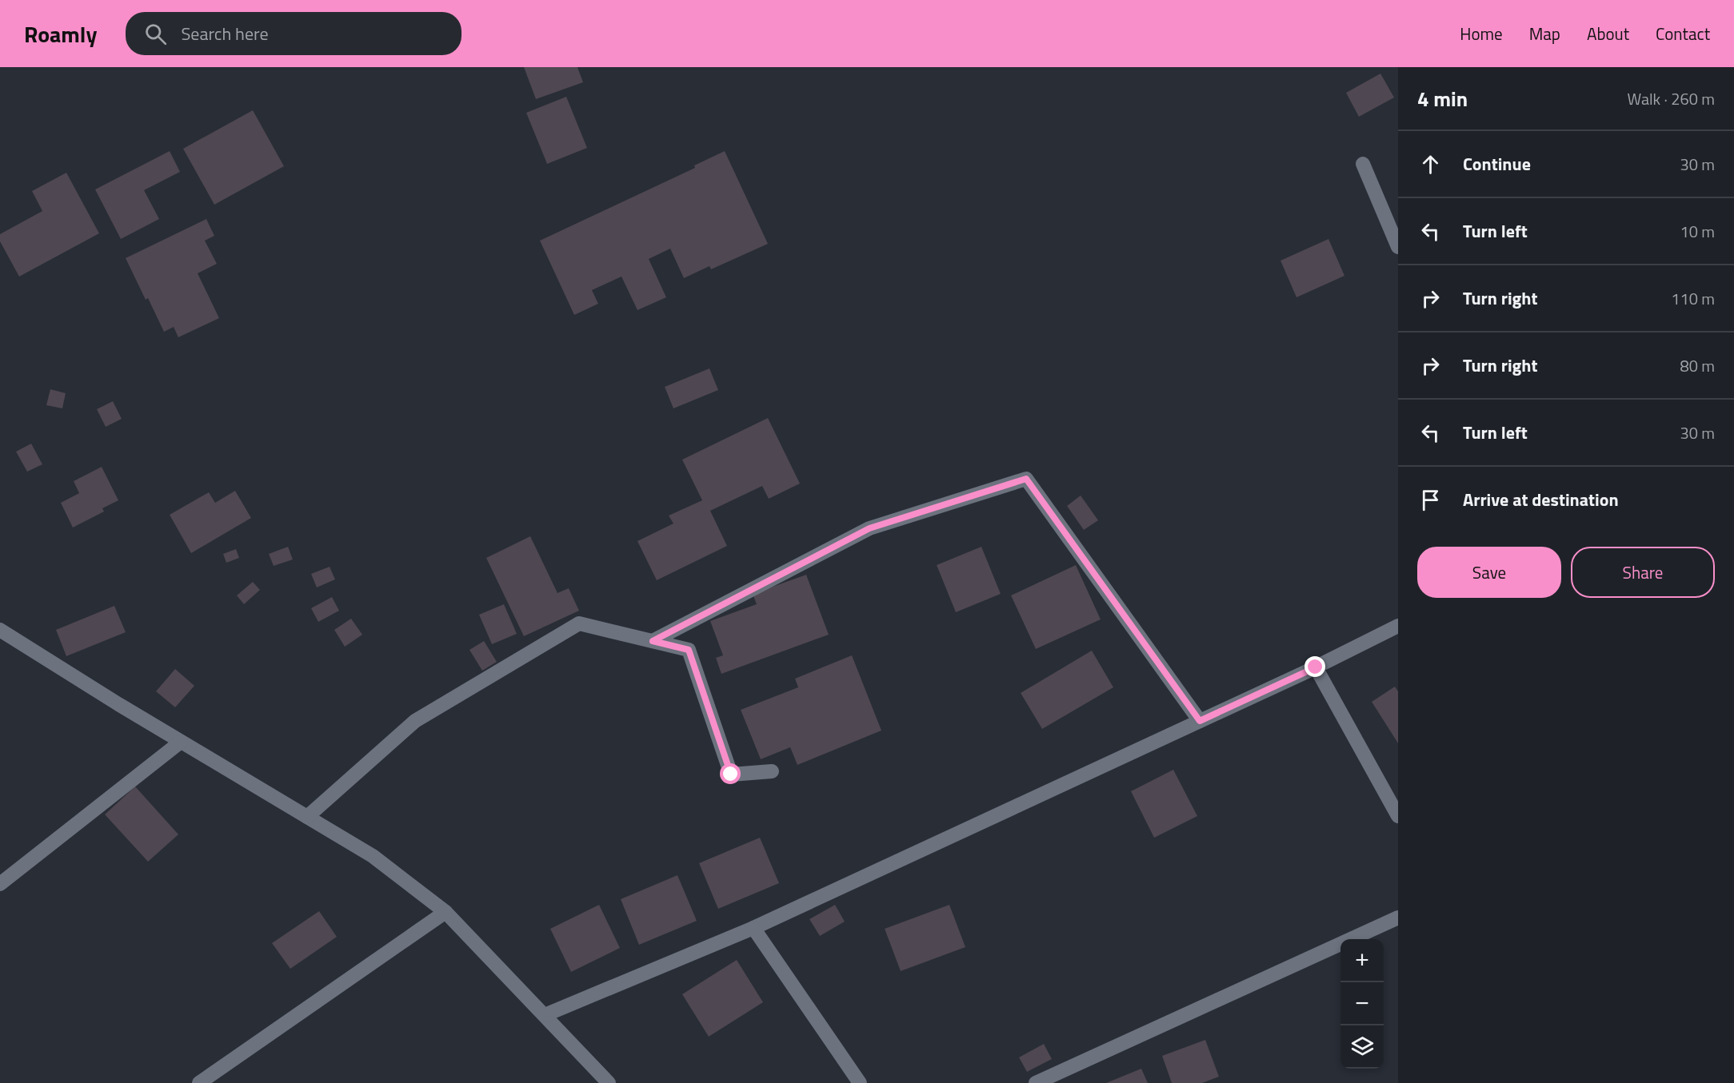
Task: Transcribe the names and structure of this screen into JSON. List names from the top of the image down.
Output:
{
  "page": {
    "header": "Roamly",
    "search": "Search here",
    "nav": [
      "Home",
      "Map",
      "About",
      "Contact"
    ],
    "heading": ["4 min", "Walk · 260 m"],
    "list": [
      ["Continue", "30 m"],
      ["Turn left", "10 m"],
      ["Turn right", "110 m"],
      ["Turn right", "80 m"],
      ["Turn left", "30 m"],
      "Arrive at destination"
    ],
    "buttons": ["Save", "Share"],
    "map_buttons": ["+", "−"]
  }
}
